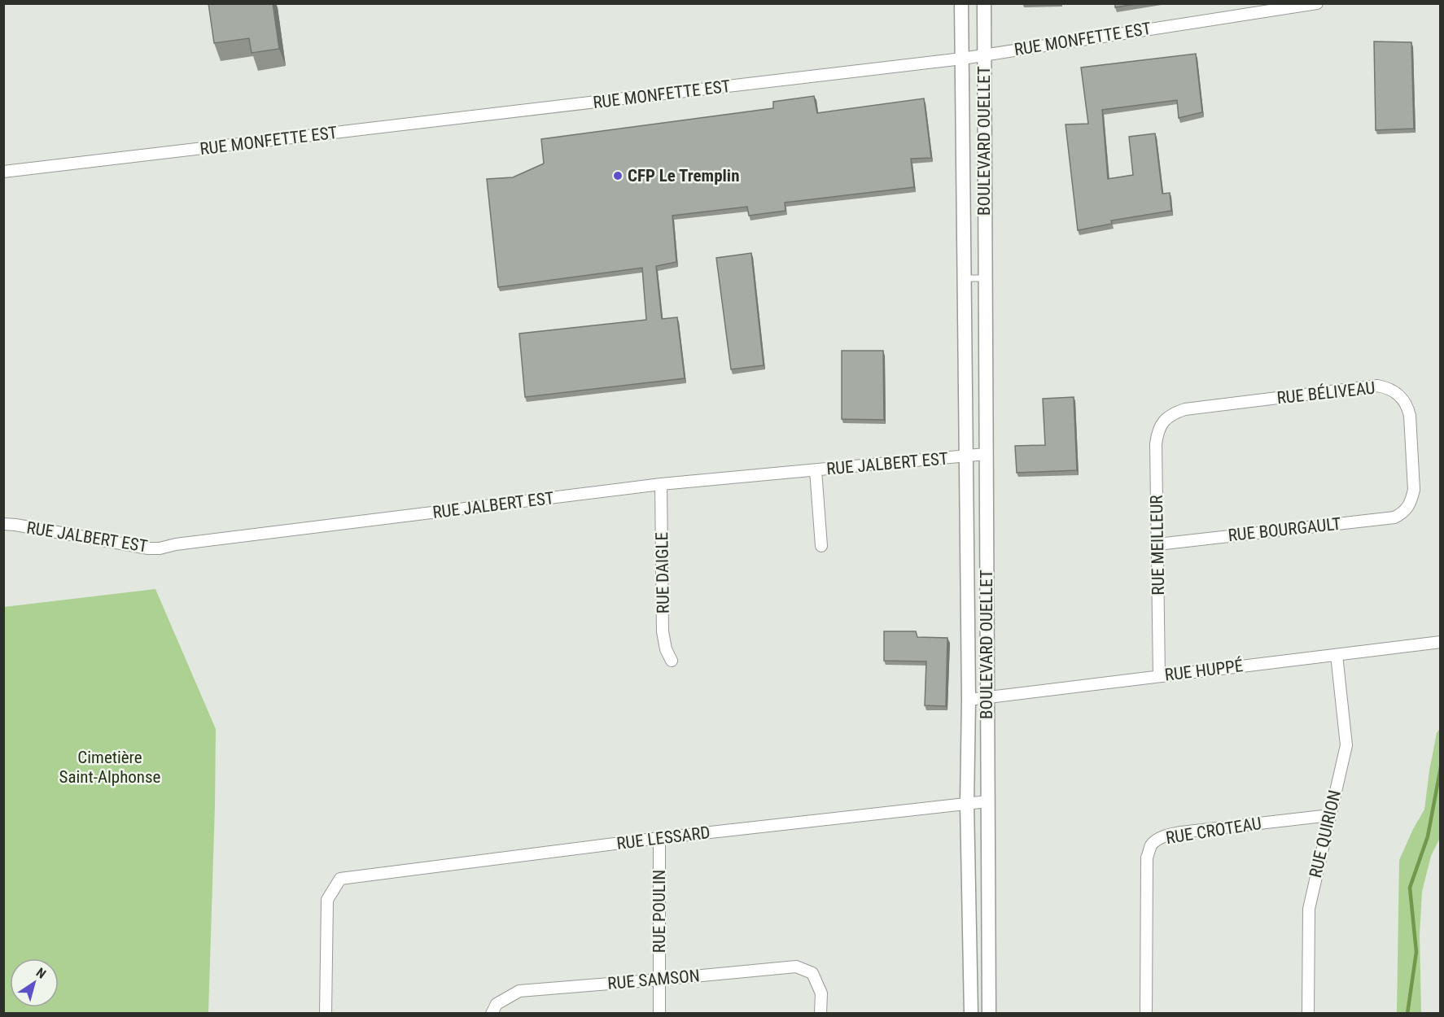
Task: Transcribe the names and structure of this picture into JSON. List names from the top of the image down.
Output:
{
  "streets": {
    "street": [
      "RUE MONFETTE EST",
      "BOULEVARD OUELLET",
      "RUE BÉLIVEAU",
      "RUE JALBERT EST",
      "RUE BOURGAULT",
      "RUE MEILLEUR",
      "RUE DAIGLE",
      "RUE HUPPÉ",
      "RUE CROTEAU",
      "RUE QUIRION",
      "RUE LESSARD",
      "RUE POULIN",
      "RUE SAMSON"
    ]
  },
  "crossings": [
    ["RUE MONFETTE EST", "BOULEVARD OUELLET"],
    ["BOULEVARD OUELLET", "RUE JALBERT EST"],
    ["BOULEVARD OUELLET", "RUE HUPPÉ"],
    ["BOULEVARD OUELLET", "RUE LESSARD"],
    ["RUE BÉLIVEAU", "RUE BOURGAULT"],
    ["RUE BÉLIVEAU", "RUE MEILLEUR"],
    ["RUE JALBERT EST", "RUE DAIGLE"],
    ["RUE BOURGAULT", "RUE MEILLEUR"],
    ["RUE MEILLEUR", "RUE HUPPÉ"],
    ["RUE HUPPÉ", "RUE QUIRION"],
    ["RUE CROTEAU", "RUE QUIRION"],
    ["RUE LESSARD", "RUE POULIN"],
    ["RUE POULIN", "RUE SAMSON"]
  ],
  "parks": ["Cimetière Saint-Alphonse"],
  "places": ["CFP Le Tremplin"],
  "north": "top right"
}
